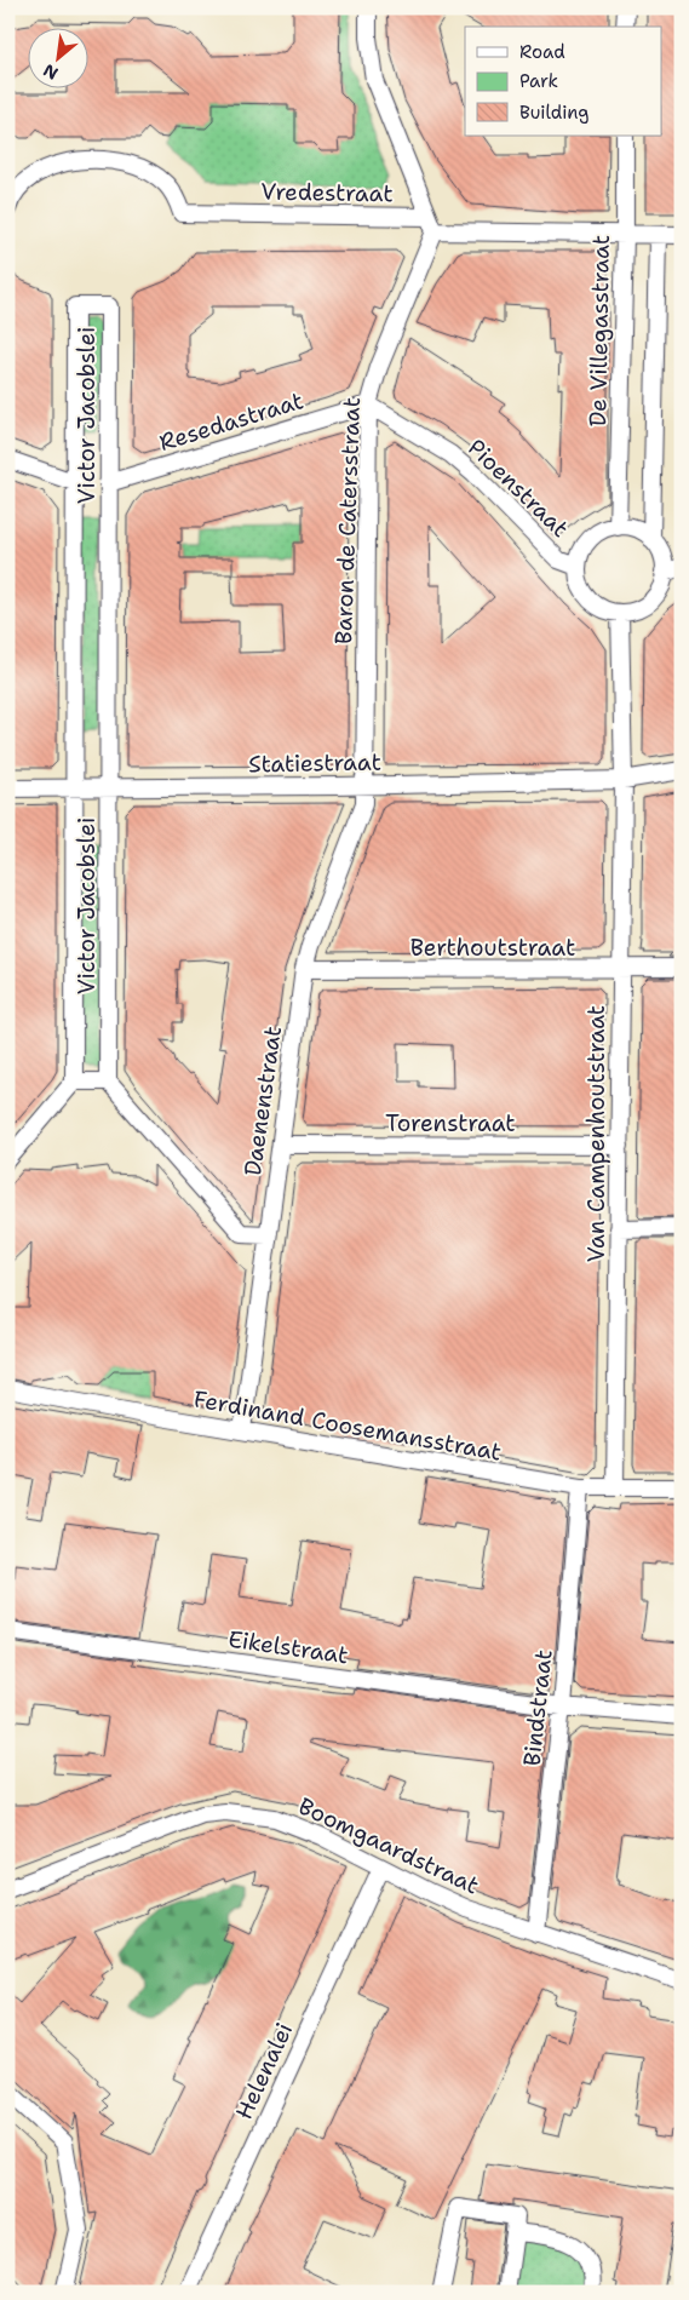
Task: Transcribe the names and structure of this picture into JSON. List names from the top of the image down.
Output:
{
  "streets": {
    "street": [
      "Vredestraat",
      "De Villegasstraat",
      "Victor Jacobslei",
      "Resedastraat",
      "Pioenstraat",
      "Baron de Catersstraat",
      "Statiestraat",
      "Berthoutstraat",
      "Daenenstraat",
      "Torenstraat",
      "Van Campenhoutstraat",
      "Ferdinand Coosemansstraat",
      "Eikelstraat",
      "Bindstraat",
      "Boomgaardstraat",
      "Helenalei"
    ]
  },
  "crossings": [
    ["Vredestraat", "De Villegasstraat"],
    ["Vredestraat", "Baron de Catersstraat"],
    ["De Villegasstraat", "Pioenstraat"],
    ["Victor Jacobslei", "Resedastraat"],
    ["Victor Jacobslei", "Statiestraat"],
    ["Resedastraat", "Pioenstraat"],
    ["Resedastraat", "Baron de Catersstraat"],
    ["Pioenstraat", "Baron de Catersstraat"],
    ["Baron de Catersstraat", "Statiestraat"],
    ["Baron de Catersstraat", "Daenenstraat"],
    ["Statiestraat", "Daenenstraat"],
    ["Statiestraat", "Van Campenhoutstraat"],
    ["Berthoutstraat", "Daenenstraat"],
    ["Berthoutstraat", "Van Campenhoutstraat"],
    ["Daenenstraat", "Torenstraat"],
    ["Daenenstraat", "Ferdinand Coosemansstraat"],
    ["Torenstraat", "Van Campenhoutstraat"],
    ["Van Campenhoutstraat", "Ferdinand Coosemansstraat"],
    ["Ferdinand Coosemansstraat", "Bindstraat"],
    ["Eikelstraat", "Bindstraat"],
    ["Bindstraat", "Boomgaardstraat"],
    ["Boomgaardstraat", "Helenalei"]
  ],
  "legend": ["Road", "Park", "Building"],
  "north": "bottom left"
}
